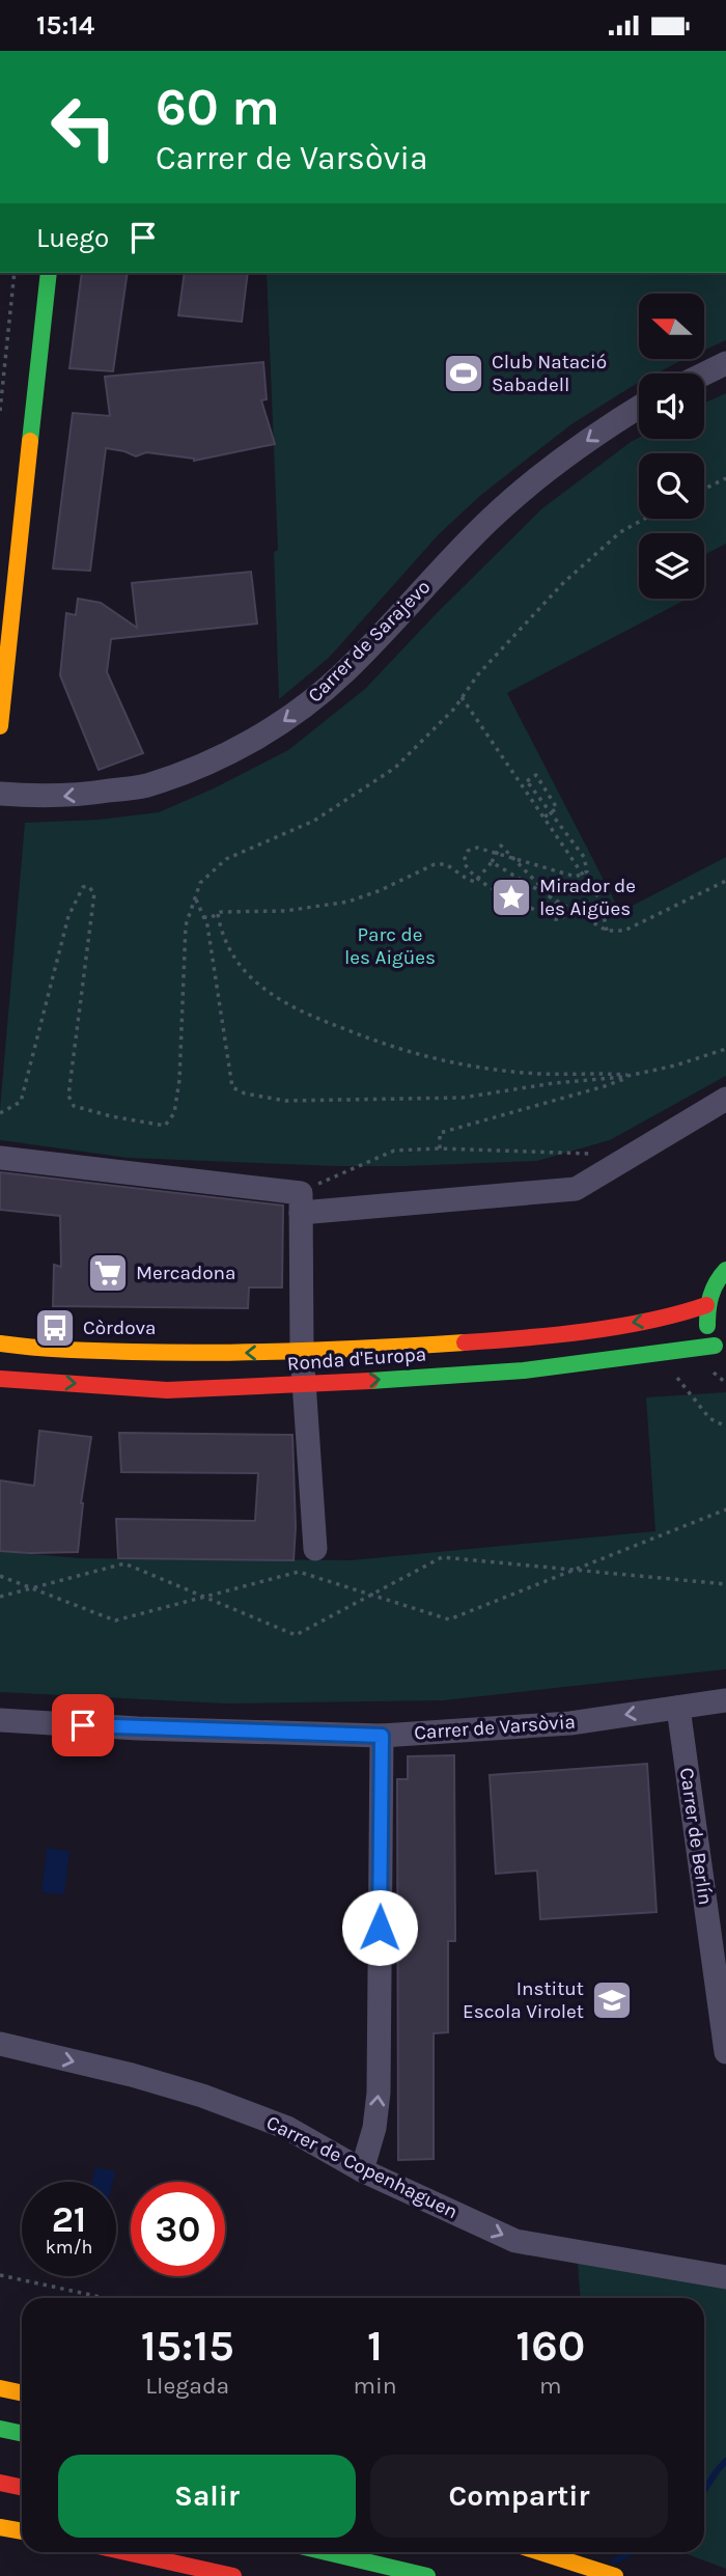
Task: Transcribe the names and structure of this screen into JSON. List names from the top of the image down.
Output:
{
  "streets": {
    "main road": ["Ronda d'Europa"],
    "street": [
      "Carrer de Sarajevo",
      "Carrer de Varsòvia",
      "Carrer de Berlín",
      "Carrer de Copenhaguen"
    ]
  },
  "crossings": [
    ["Carrer de Varsòvia", "Carrer de Berlín"]
  ],
  "one_way": ["Carrer de Sarajevo", "Carrer de Varsòvia", "Carrer de Copenhaguen"],
  "parks": ["Parc de les Aigües"],
  "places": {
    "sports": ["Club Natació Sabadell"],
    "place": ["Mirador de les Aigües"],
    "supermarket": ["Mercadona"],
    "bus stop": ["Còrdova"],
    "school or university": ["Institut Escola Virolet"]
  },
  "north": "left",
  "page": {
    "status": "15:14",
    "turn": ["60 m", "Carrer de Varsòvia"],
    "then": "Luego",
    "speed": "21 km/h",
    "limit": "30",
    "eta": [
      "15:15",
      "Llegada",
      "1",
      "min",
      "160",
      "m"
    ],
    "buttons": ["Salir", "Compartir"]
  }
}
